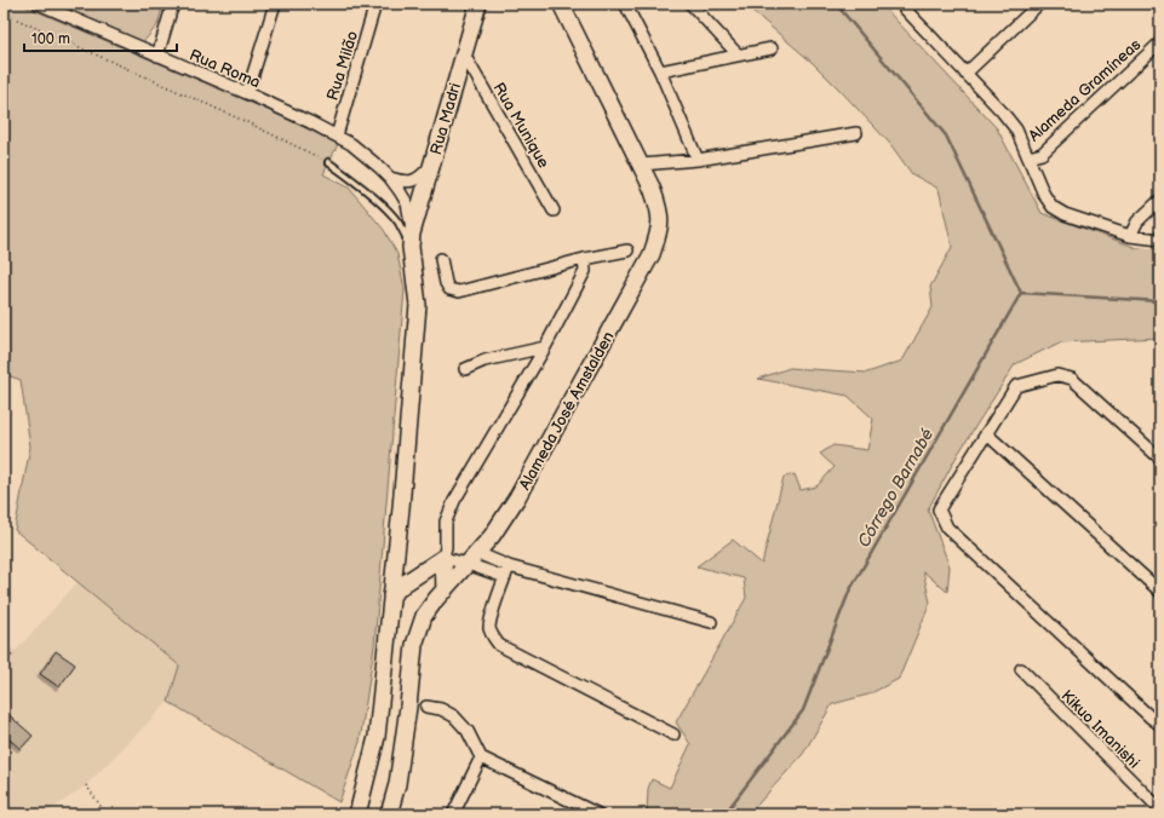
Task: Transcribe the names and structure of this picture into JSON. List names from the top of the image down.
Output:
{
  "streets": {
    "street": [
      "Rua Milão",
      "Rua Roma",
      "Alameda Gramíneas",
      "Rua Madri",
      "Rua Munique",
      "Alameda José Amstalden",
      "Kikuo Imanishi"
    ]
  },
  "crossings": [
    ["Rua Milão", "Rua Roma"],
    ["Rua Roma", "Rua Madri"],
    ["Rua Madri", "Rua Munique"]
  ],
  "water": ["Córrego Barnabé"],
  "scale_bar": "100 m"
}
